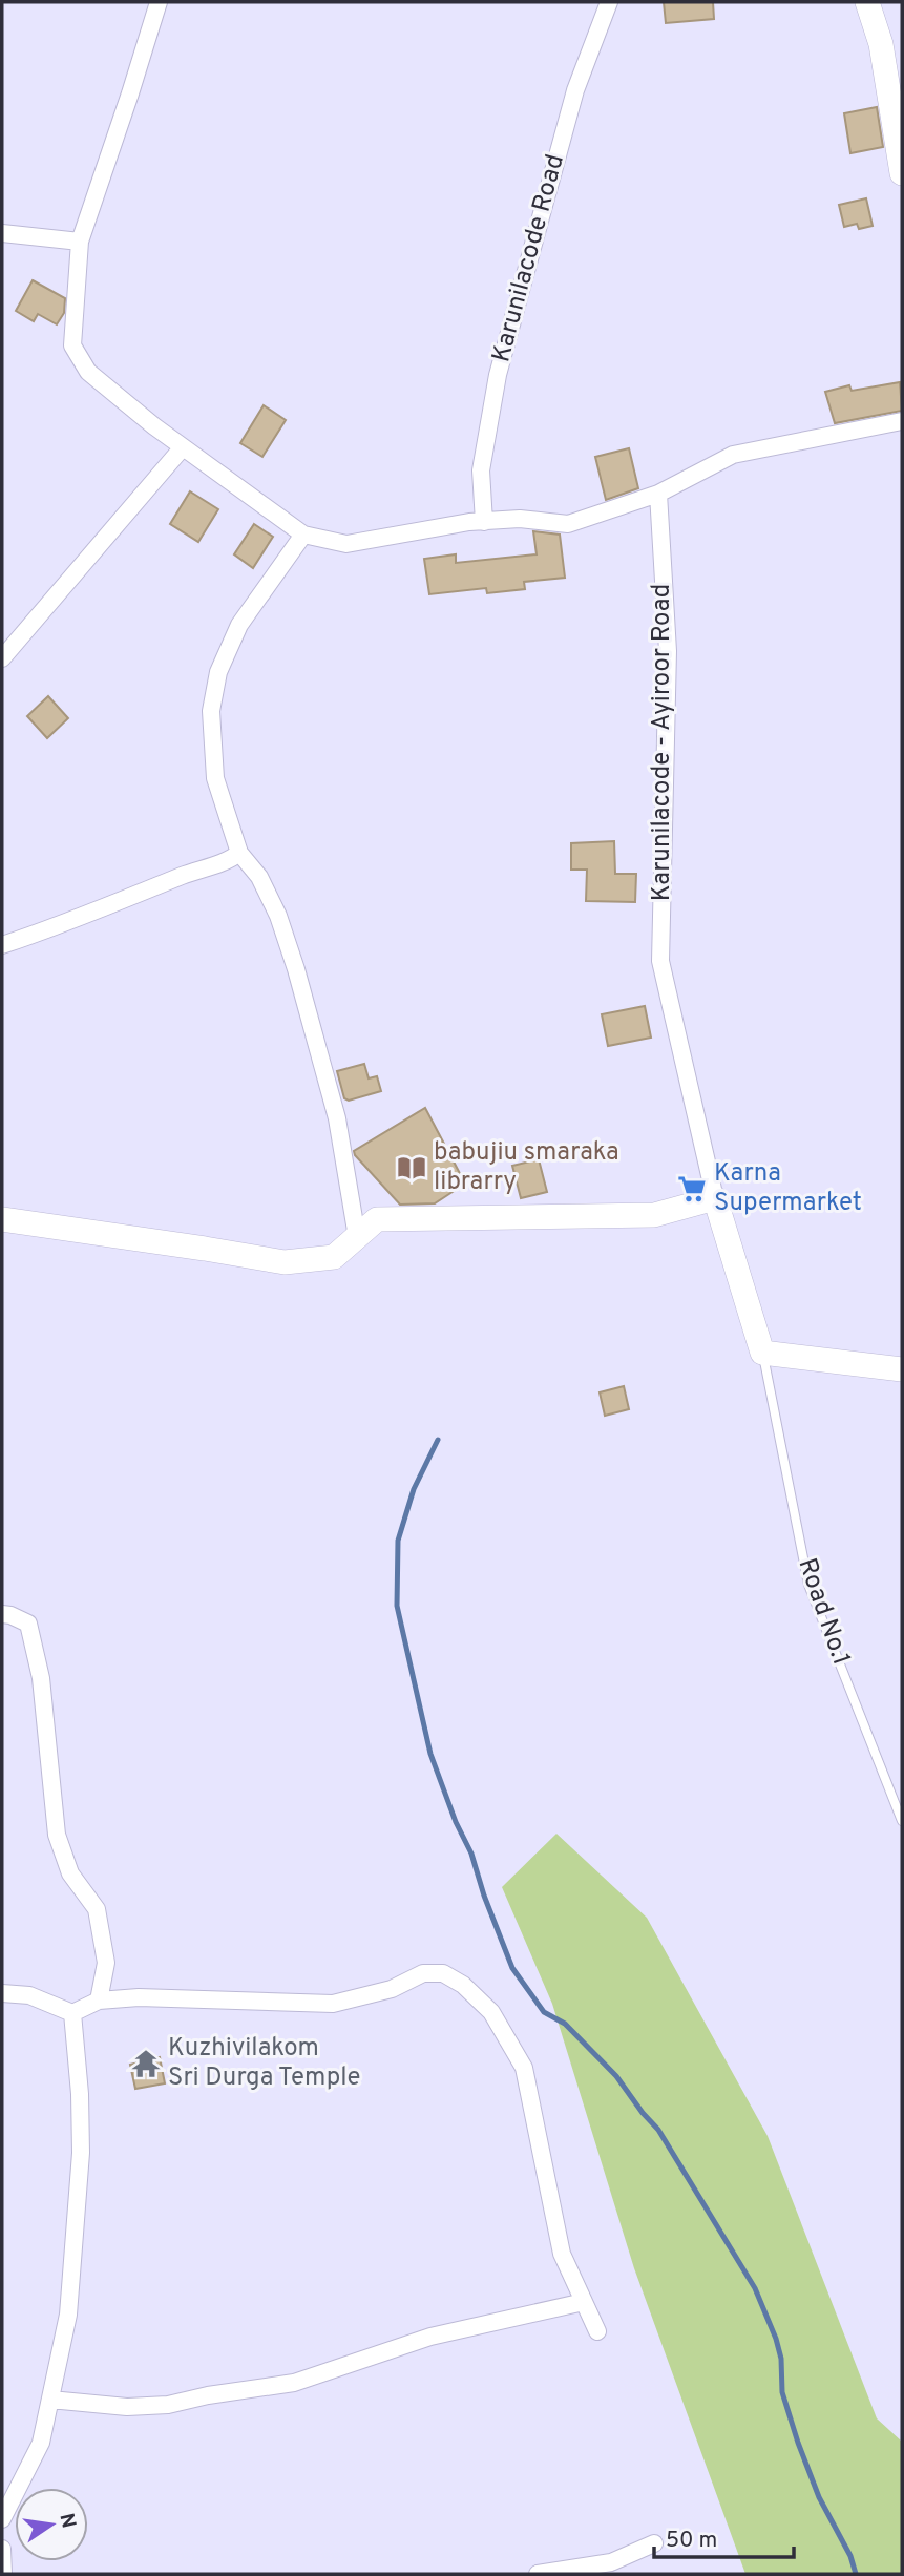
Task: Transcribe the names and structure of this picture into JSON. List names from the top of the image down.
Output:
{
  "streets": {
    "street": ["Karunilacode Road", "Karunilacode - Ayiroor Road"],
    "lane": ["Road No.1"]
  },
  "places": {
    "library": ["babujiu smaraka librarry"],
    "supermarket": ["Karna Supermarket"],
    "temple": ["Kuzhivilakom Sri Durga Temple"]
  },
  "scale_bar": "50 m",
  "north": "right"
}
